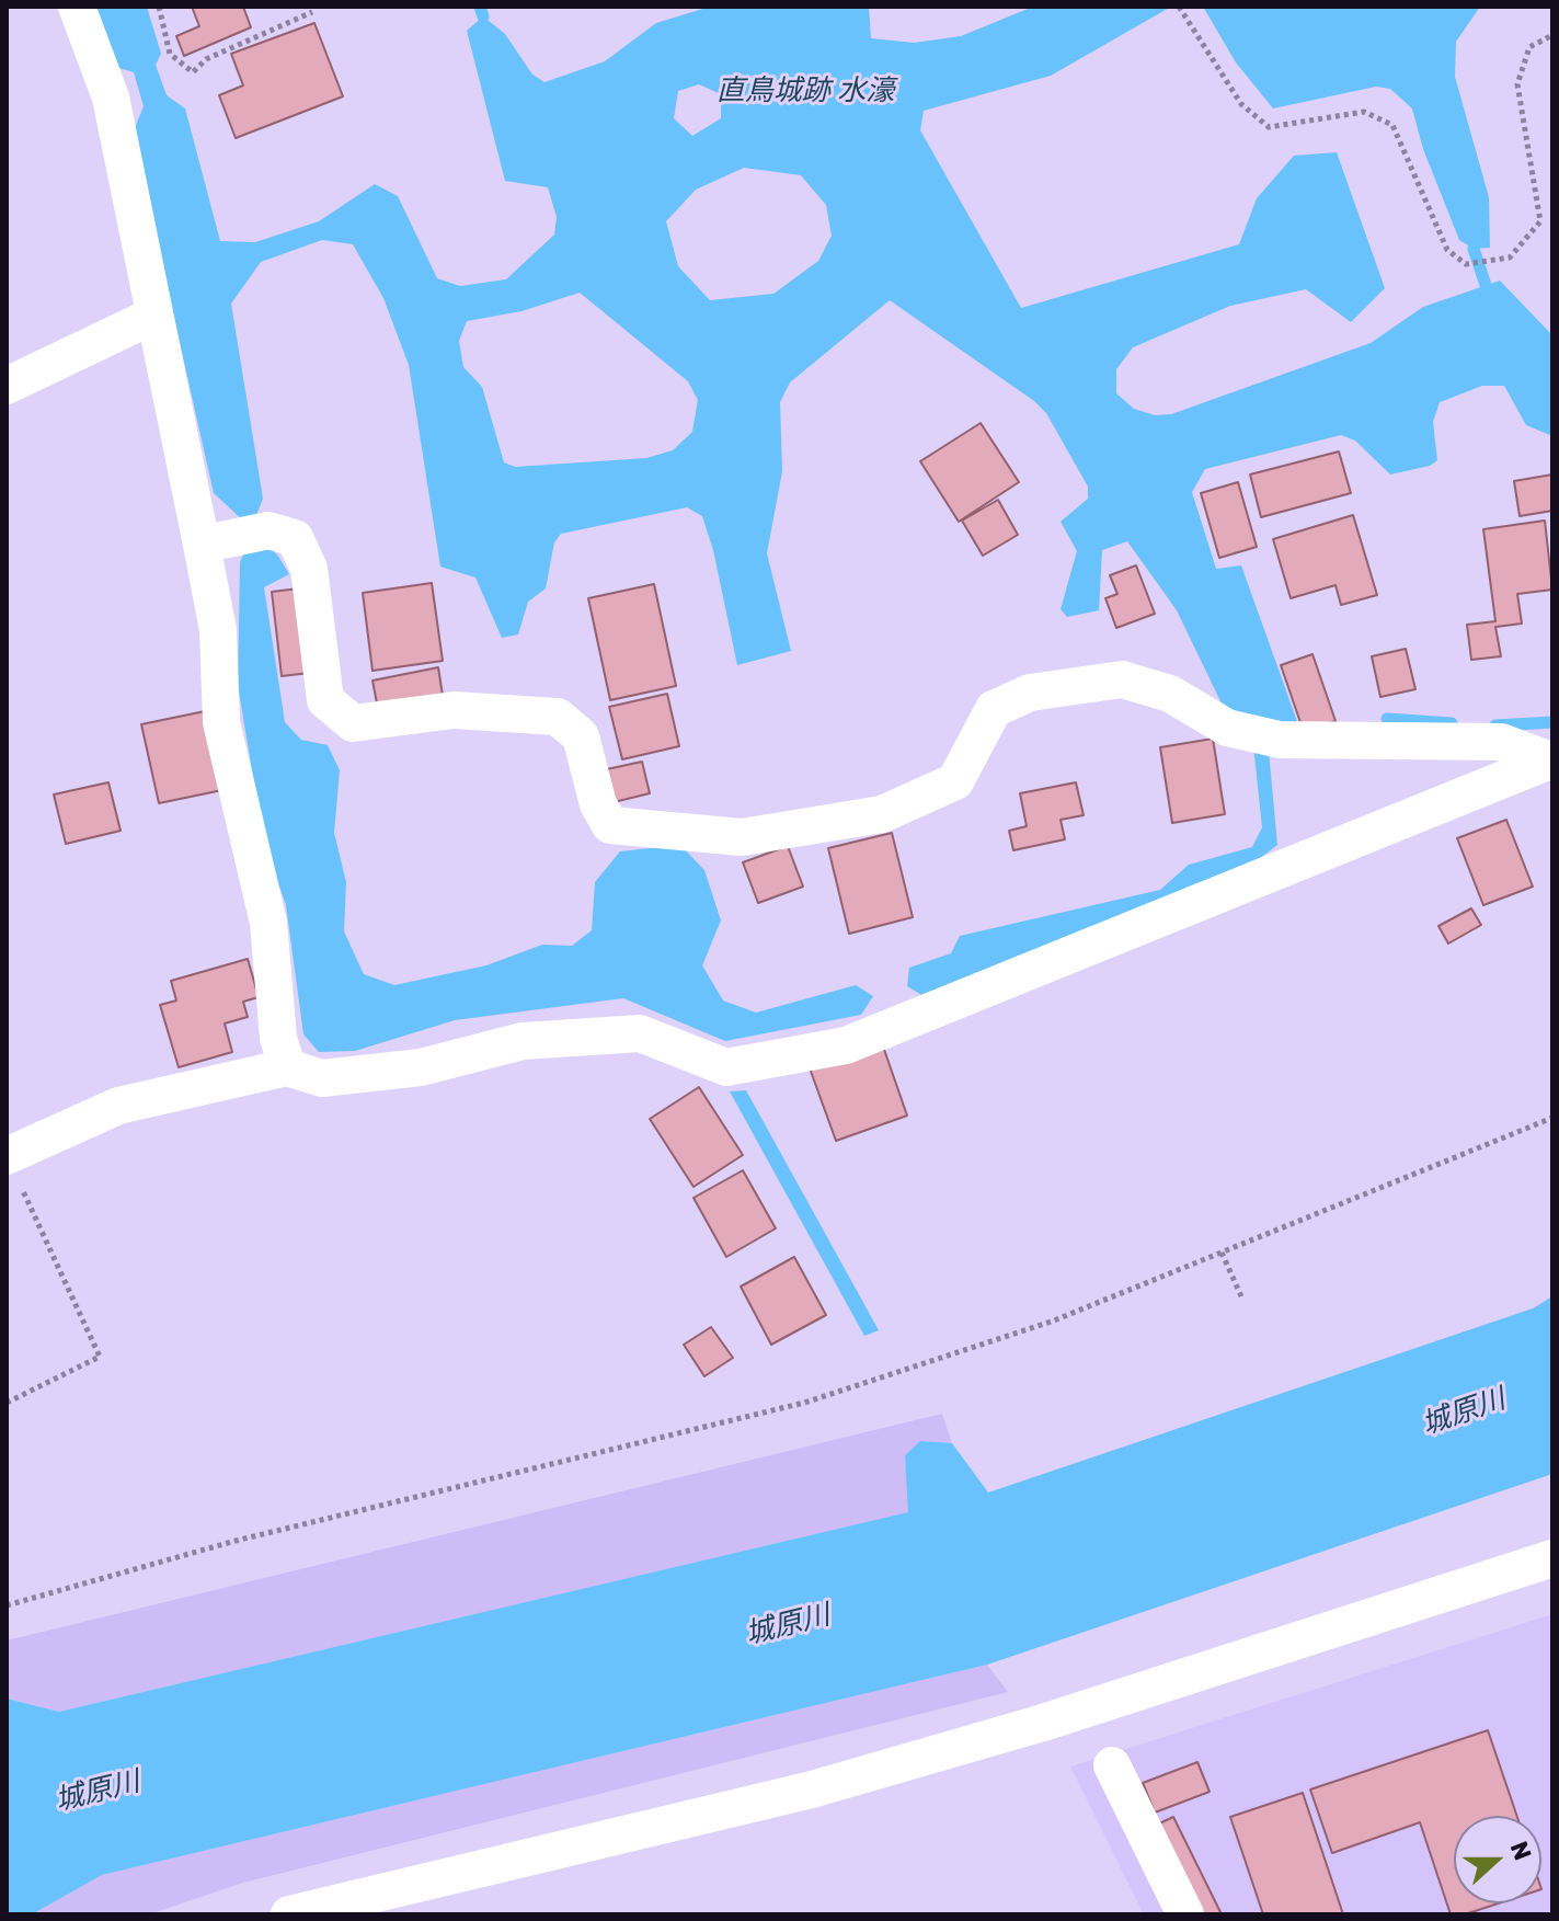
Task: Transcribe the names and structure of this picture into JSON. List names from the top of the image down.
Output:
{
  "water": ["直鳥城跡 水濠", "城原川"],
  "north": "right"
}
